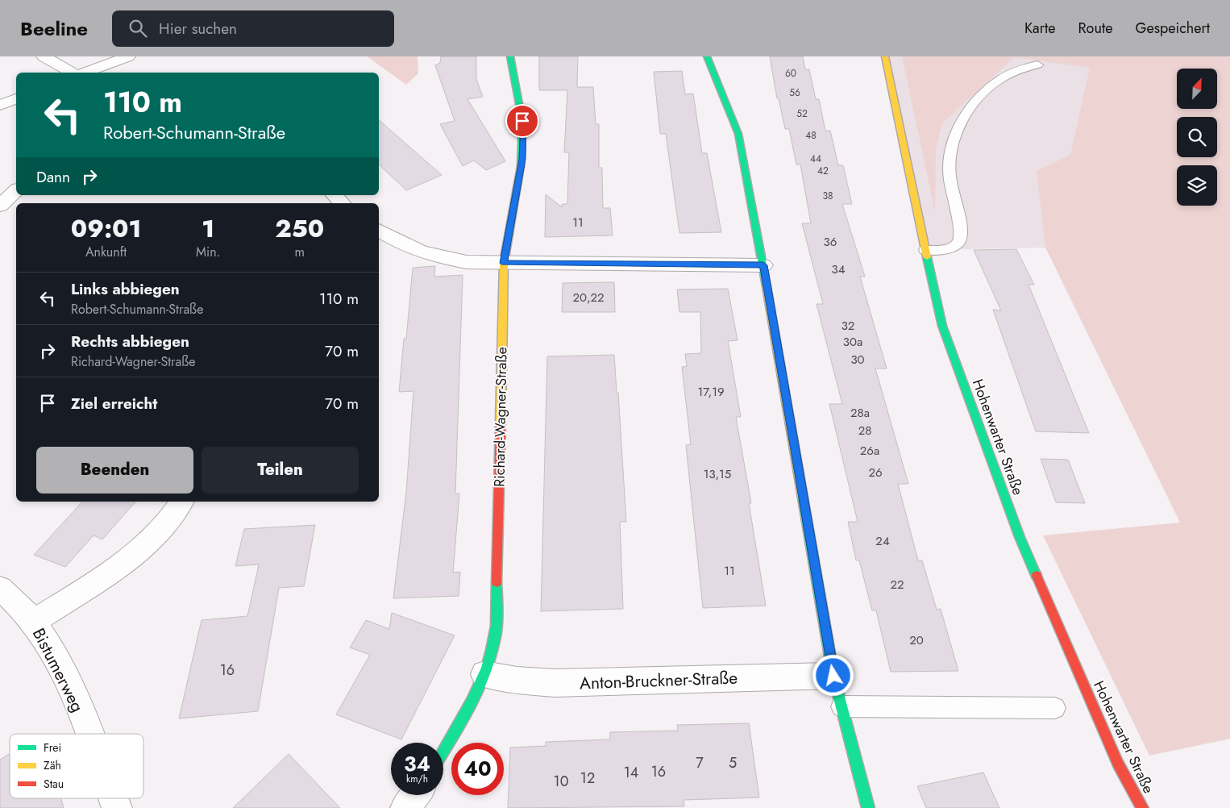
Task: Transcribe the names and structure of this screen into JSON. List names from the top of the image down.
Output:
{
  "streets": {
    "street": [
      "Richard-Wagner-Straße",
      "Hohenwarter Straße",
      "Bistumerweg",
      "Anton-Bruckner-Straße"
    ]
  },
  "crossings": [
    ["Richard-Wagner-Straße", "Anton-Bruckner-Straße"]
  ],
  "house_numbers": [
    "60",
    "56",
    "52",
    "48",
    "44",
    "42",
    "38",
    "11",
    "36",
    "34",
    "20,22",
    "32",
    "30a",
    "30",
    "17,19",
    "28a",
    "28",
    "26a",
    "26",
    "13,15",
    "24",
    "11",
    "22",
    "20",
    "16",
    "7",
    "5",
    "16",
    "14",
    "12",
    "10"
  ],
  "legend": ["Frei", "Zäh", "Stau"],
  "north": "top right",
  "page": {
    "header": "Beeline",
    "search": "Hier suchen",
    "nav": ["Karte", "Route", "Gespeichert"],
    "turn": ["110 m", "Robert-Schumann-Straße"],
    "then": "Dann",
    "eta": [
      "09:01",
      "Ankunft",
      "1",
      "Min.",
      "250",
      "m"
    ],
    "list": [
      {
        "name": "Links abbiegen",
        "note": "Robert-Schumann-Straße",
        "value": "110 m"
      },
      {
        "name": "Rechts abbiegen",
        "note": "Richard-Wagner-Straße",
        "value": "70 m"
      },
      {
        "name": "Ziel erreicht",
        "value": "70 m"
      }
    ],
    "buttons": ["Beenden", "Teilen"],
    "speed": "34 km/h",
    "limit": "40"
  }
}
